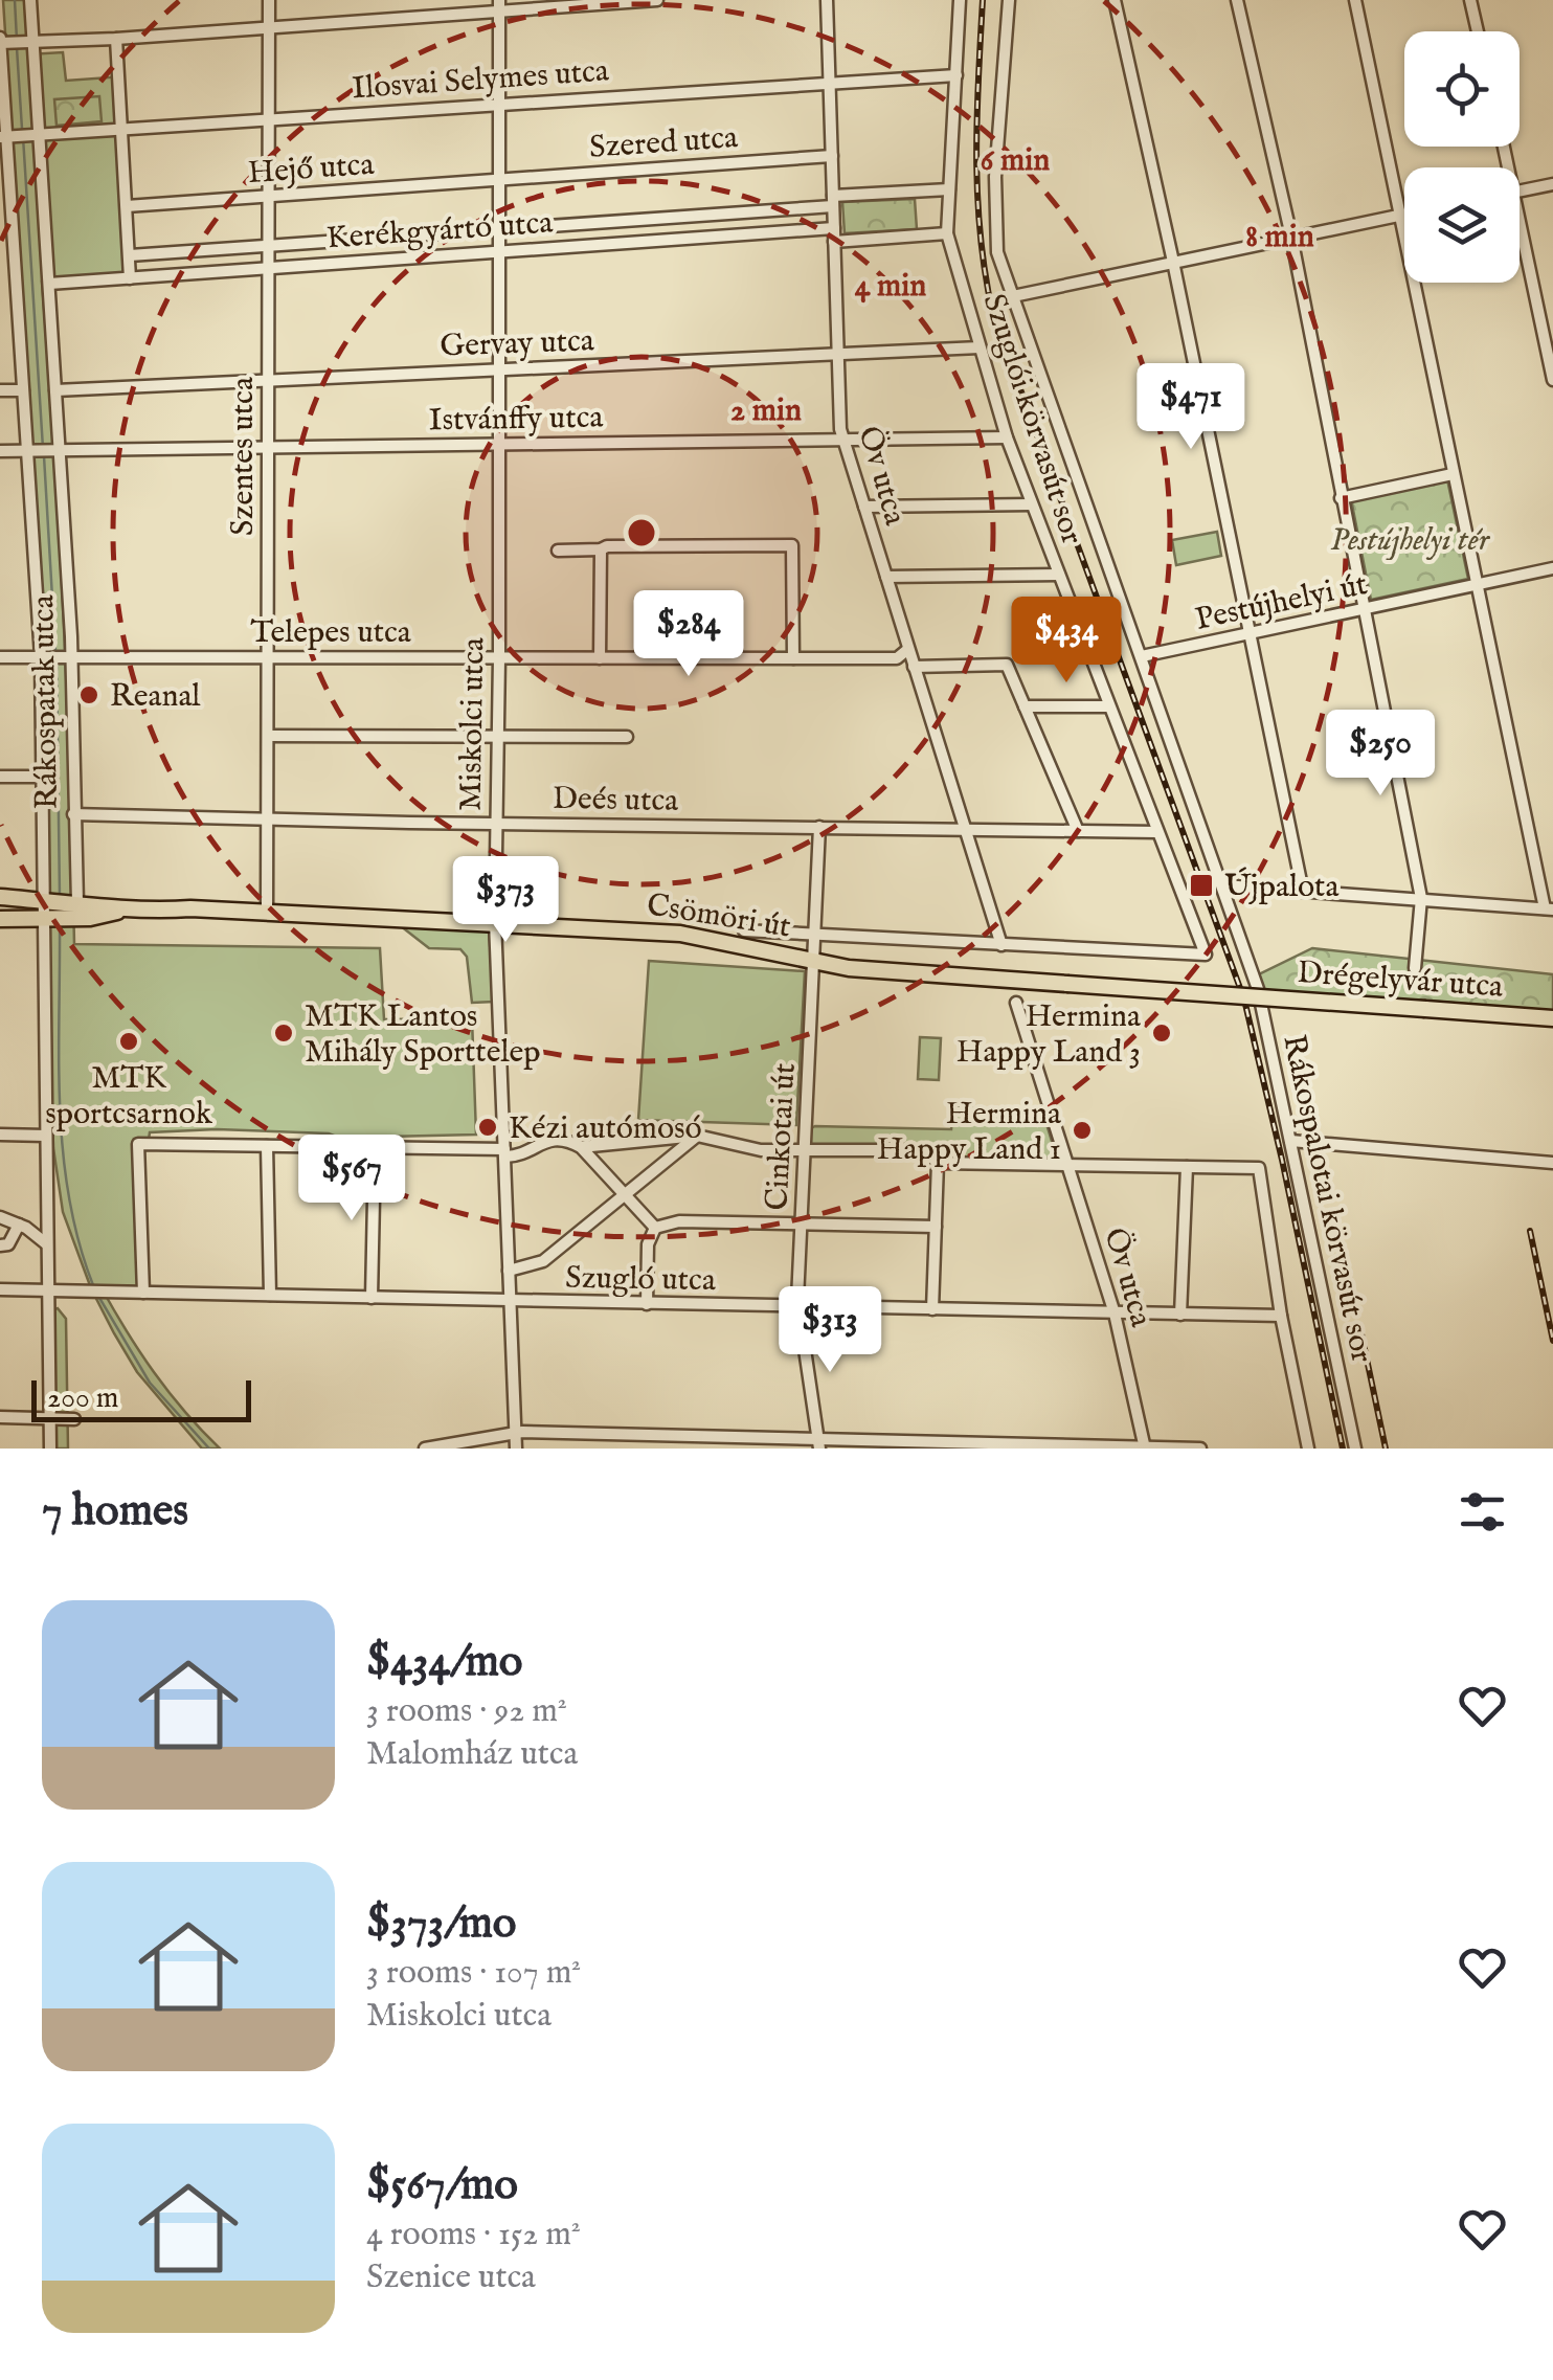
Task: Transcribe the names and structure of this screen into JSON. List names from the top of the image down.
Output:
{
  "streets": {
    "main road": ["Csömöri út", "Drégelyvár utca"],
    "street": [
      "Ilosvai Selymes utca",
      "Szered utca",
      "Hejő utca",
      "Kerékgyártó utca",
      "Gervay utca",
      "Istvánffy utca",
      "Szuglói körvasút sor",
      "Szentes utca",
      "Öv utca",
      "Pestújhelyi út",
      "Telepes utca",
      "Rákospatak utca",
      "Miskolci utca",
      "Deés utca",
      "Cinkotai út",
      "Rákospalotai körvasút sor",
      "Szugló utca"
    ]
  },
  "crossings": [
    ["Ilosvai Selymes utca", "Szuglói körvasút sor"],
    ["Ilosvai Selymes utca", "Szentes utca"],
    ["Ilosvai Selymes utca", "Öv utca"],
    ["Ilosvai Selymes utca", "Rákospatak utca"],
    ["Ilosvai Selymes utca", "Miskolci utca"],
    ["Szered utca", "Hejő utca"],
    ["Szered utca", "Öv utca"],
    ["Szered utca", "Miskolci utca"],
    ["Hejő utca", "Szentes utca"],
    ["Hejő utca", "Miskolci utca"],
    ["Kerékgyártó utca", "Szuglói körvasút sor"],
    ["Kerékgyártó utca", "Szentes utca"],
    ["Kerékgyártó utca", "Öv utca"],
    ["Kerékgyártó utca", "Rákospatak utca"],
    ["Kerékgyártó utca", "Miskolci utca"],
    ["Gervay utca", "Szuglói körvasút sor"],
    ["Gervay utca", "Szentes utca"],
    ["Gervay utca", "Öv utca"],
    ["Gervay utca", "Rákospatak utca"],
    ["Gervay utca", "Miskolci utca"],
    ["Istvánffy utca", "Szuglói körvasút sor"],
    ["Istvánffy utca", "Szentes utca"],
    ["Istvánffy utca", "Öv utca"],
    ["Istvánffy utca", "Rákospatak utca"],
    ["Istvánffy utca", "Miskolci utca"],
    ["Szuglói körvasút sor", "Deés utca"],
    ["Szuglói körvasút sor", "Csömöri út"],
    ["Szentes utca", "Telepes utca"],
    ["Szentes utca", "Deés utca"],
    ["Szentes utca", "Csömöri út"],
    ["Öv utca", "Telepes utca"],
    ["Öv utca", "Deés utca"],
    ["Öv utca", "Csömöri út"],
    ["Öv utca", "Szugló utca"],
    ["Pestújhelyi út", "Rákospalotai körvasút sor"],
    ["Telepes utca", "Rákospatak utca"],
    ["Telepes utca", "Miskolci utca"],
    ["Rákospatak utca", "Deés utca"],
    ["Rákospatak utca", "Csömöri út"],
    ["Rákospatak utca", "Szugló utca"],
    ["Miskolci utca", "Deés utca"],
    ["Miskolci utca", "Csömöri út"],
    ["Miskolci utca", "Szugló utca"],
    ["Deés utca", "Cinkotai út"],
    ["Csömöri út", "Drégelyvár utca"],
    ["Csömöri út", "Cinkotai út"],
    ["Cinkotai út", "Szugló utca"]
  ],
  "parks": ["Pestújhelyi tér"],
  "places": {
    "other": [
      "Reanal",
      "MTK Lantos Mihály Sporttelep",
      "Hermina Happy Land 3",
      "MTK sportcsarnok",
      "Kézi autómosó",
      "Hermina Happy Land 1"
    ],
    "transit": ["Újpalota"]
  },
  "scale_bar": "200 m",
  "page": {
    "price": [
      "$471",
      "$284",
      "$434",
      "$250",
      "$373",
      "$567",
      "$313"
    ],
    "scale": "200 m",
    "heading": "7 homes",
    "list": [
      {
        "name": "$434/mo",
        "note": "3 rooms · 92 m² · Malomház utca"
      },
      {
        "name": "$373/mo",
        "note": "3 rooms · 107 m² · Miskolci utca"
      },
      {
        "name": "$567/mo",
        "note": "4 rooms · 152 m² · Szenice utca"
      }
    ]
  },
  "rings": [
    "6 min",
    "8 min",
    "4 min",
    "2 min"
  ]
}
